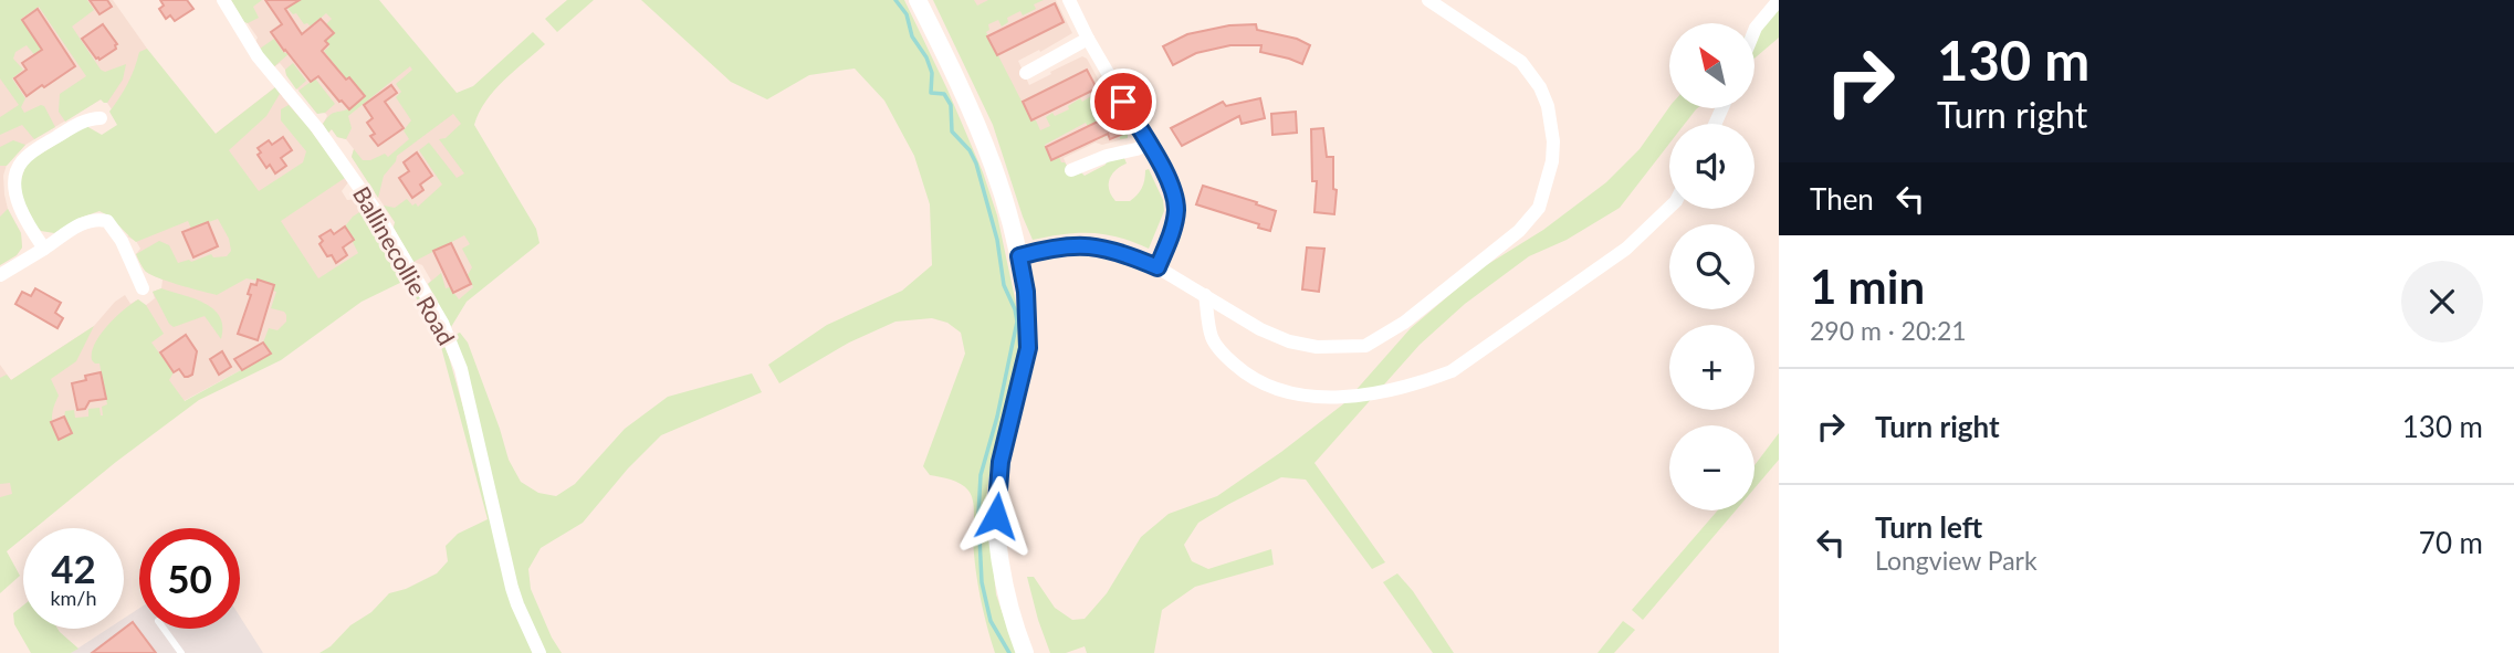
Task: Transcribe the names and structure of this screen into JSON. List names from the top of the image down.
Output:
{
  "streets": {
    "street": ["Ballinecollie Road"]
  },
  "north": "top left",
  "page": {
    "turn": ["130 m", "Turn right"],
    "map_buttons": ["+", "−"],
    "then": "Then",
    "heading": ["1 min", "290 m · 20:21"],
    "list": [
      {
        "name": "Turn right",
        "value": "130 m"
      },
      {
        "name": "Turn left",
        "note": "Longview Park",
        "value": "70 m"
      }
    ],
    "speed": "42 km/h",
    "limit": "50"
  }
}
